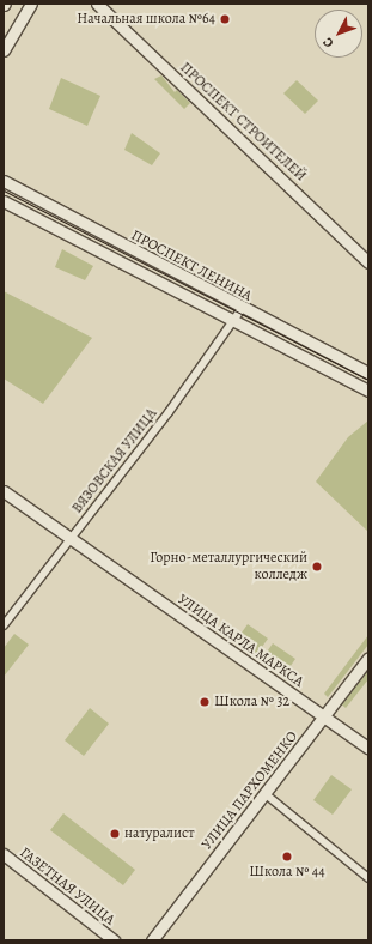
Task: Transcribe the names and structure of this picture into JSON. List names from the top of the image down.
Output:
{
  "streets": {
    "main road": [
      "ПРОСПЕКТ СТРОИТЕЛЕЙ",
      "ПРОСПЕКТ ЛЕНИНА",
      "УЛИЦА КАРЛА МАРКСА",
      "УЛИЦА ПАРХОМЕНКО",
      "ГАЗЕТНАЯ УЛИЦА"
    ],
    "street": ["ВЯЗОВСКАЯ УЛИЦА"]
  },
  "crossings": [
    ["ПРОСПЕКТ ЛЕНИНА", "ВЯЗОВСКАЯ УЛИЦА"],
    ["ВЯЗОВСКАЯ УЛИЦА", "УЛИЦА КАРЛА МАРКСА"],
    ["УЛИЦА КАРЛА МАРКСА", "УЛИЦА ПАРХОМЕНКО"]
  ],
  "places": [
    "Начальная школа №64",
    "Горно-металлургический колледж",
    "Школа № 32",
    "натуралист",
    "Школа № 44"
  ],
  "north": "bottom left"
}
